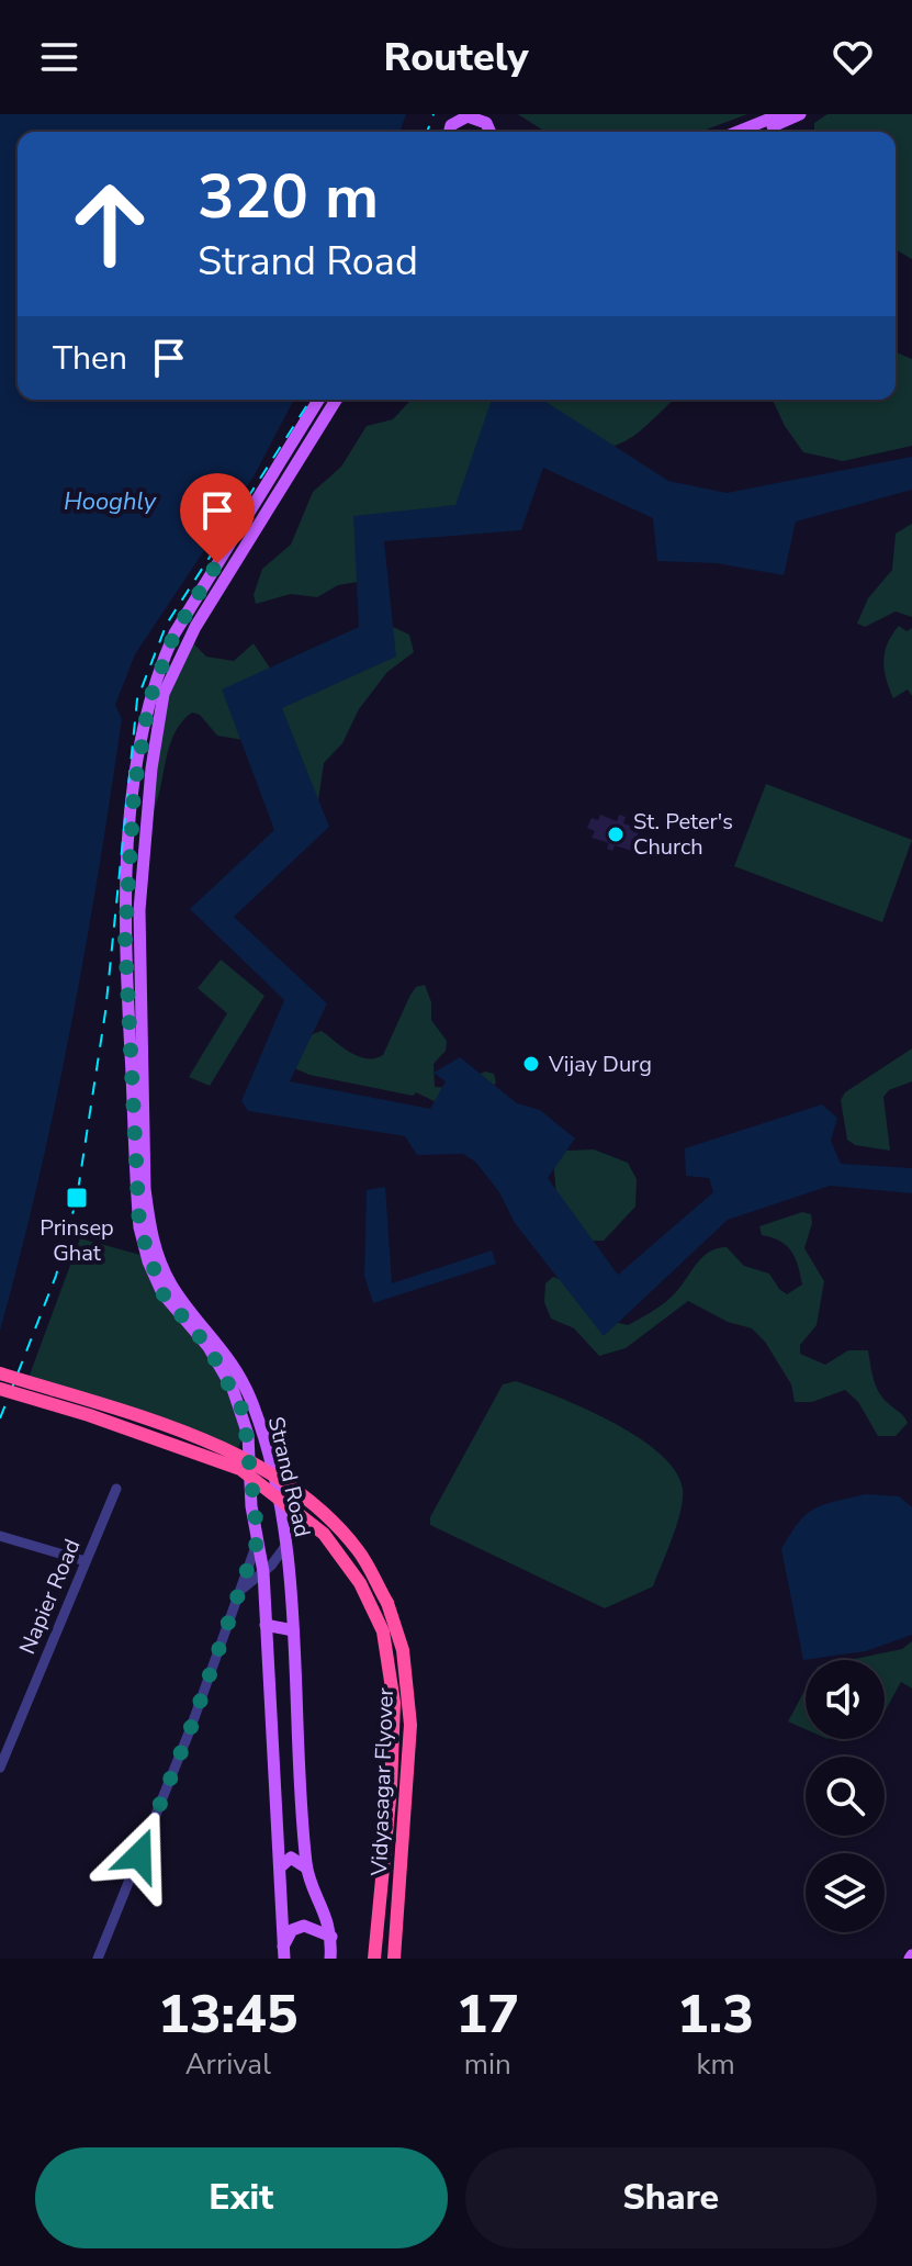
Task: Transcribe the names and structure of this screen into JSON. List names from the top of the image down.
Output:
{
  "streets": {
    "highway": ["Vidyasagar Flyover"],
    "main road": ["Strand Road"],
    "street": ["Napier Road"]
  },
  "water": ["Hooghly"],
  "places": {
    "other": ["St. Peter's Church", "Vijay Durg"],
    "transit": ["Prinsep Ghat"]
  },
  "page": {
    "header": "Routely",
    "turn": ["320 m", "Strand Road"],
    "then": "Then",
    "eta": [
      "13:45",
      "Arrival",
      "17",
      "min",
      "1.3",
      "km"
    ],
    "buttons": ["Exit", "Share"]
  }
}
